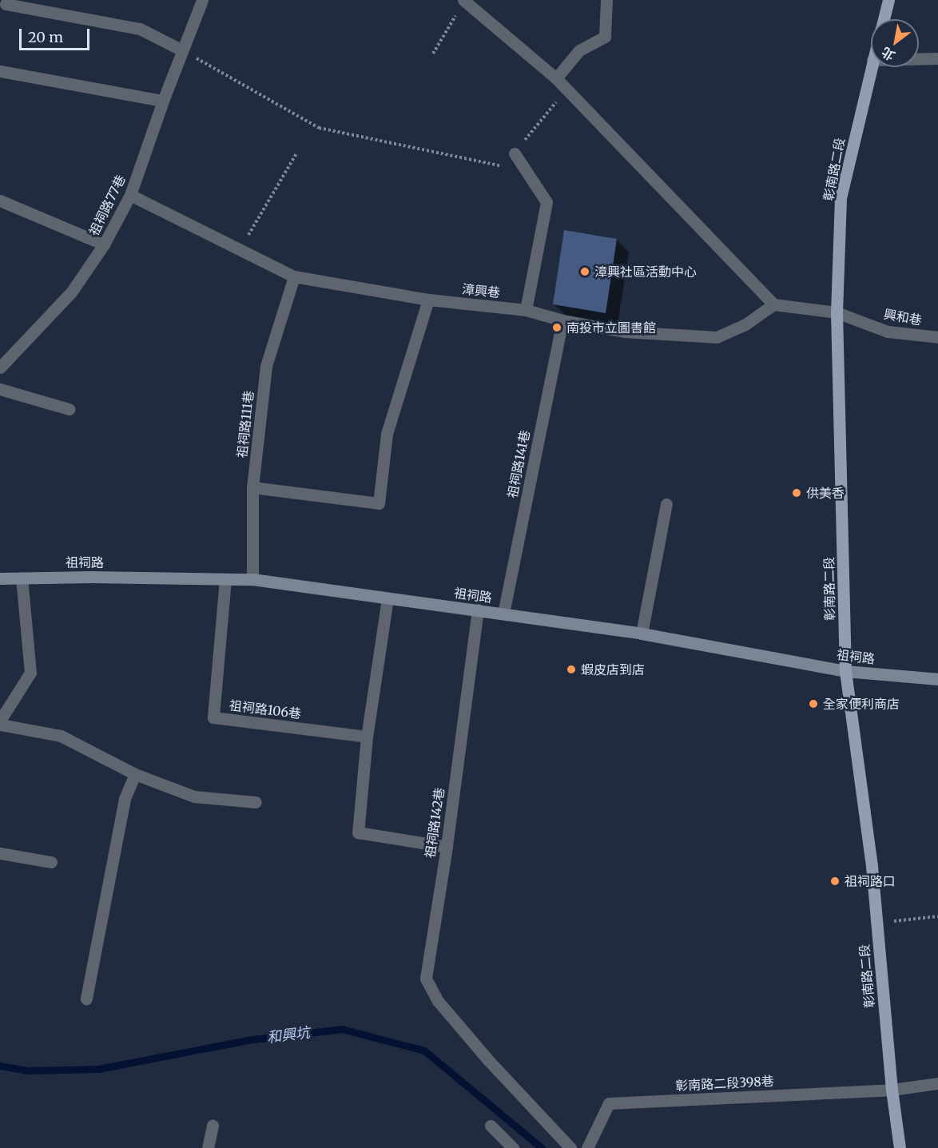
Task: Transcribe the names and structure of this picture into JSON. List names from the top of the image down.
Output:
{
  "streets": {
    "main road": ["彰南路二段"],
    "street": ["祖祠路"],
    "lane": [
      "祖祠路77巷",
      "漳興巷",
      "興和巷",
      "祖祠路111巷",
      "祖祠路141巷",
      "祖祠路106巷",
      "祖祠路142巷",
      "彰南路二段398巷"
    ]
  },
  "crossings": [
    ["彰南路二段", "興和巷"],
    ["彰南路二段", "祖祠路"],
    ["彰南路二段", "彰南路二段398巷"],
    ["祖祠路77巷", "漳興巷"],
    ["漳興巷", "祖祠路111巷"],
    ["漳興巷", "祖祠路141巷"],
    ["祖祠路111巷", "祖祠路"],
    ["祖祠路141巷", "祖祠路"],
    ["祖祠路", "祖祠路106巷"],
    ["祖祠路", "祖祠路142巷"]
  ],
  "water": ["和興坑"],
  "places": [
    "漳興社區活動中心",
    "南投市立圖書館",
    "供美香",
    "蝦皮店到店",
    "全家便利商店",
    "祖祠路口"
  ],
  "scale_bar": "20 m",
  "north": "bottom left"
}
